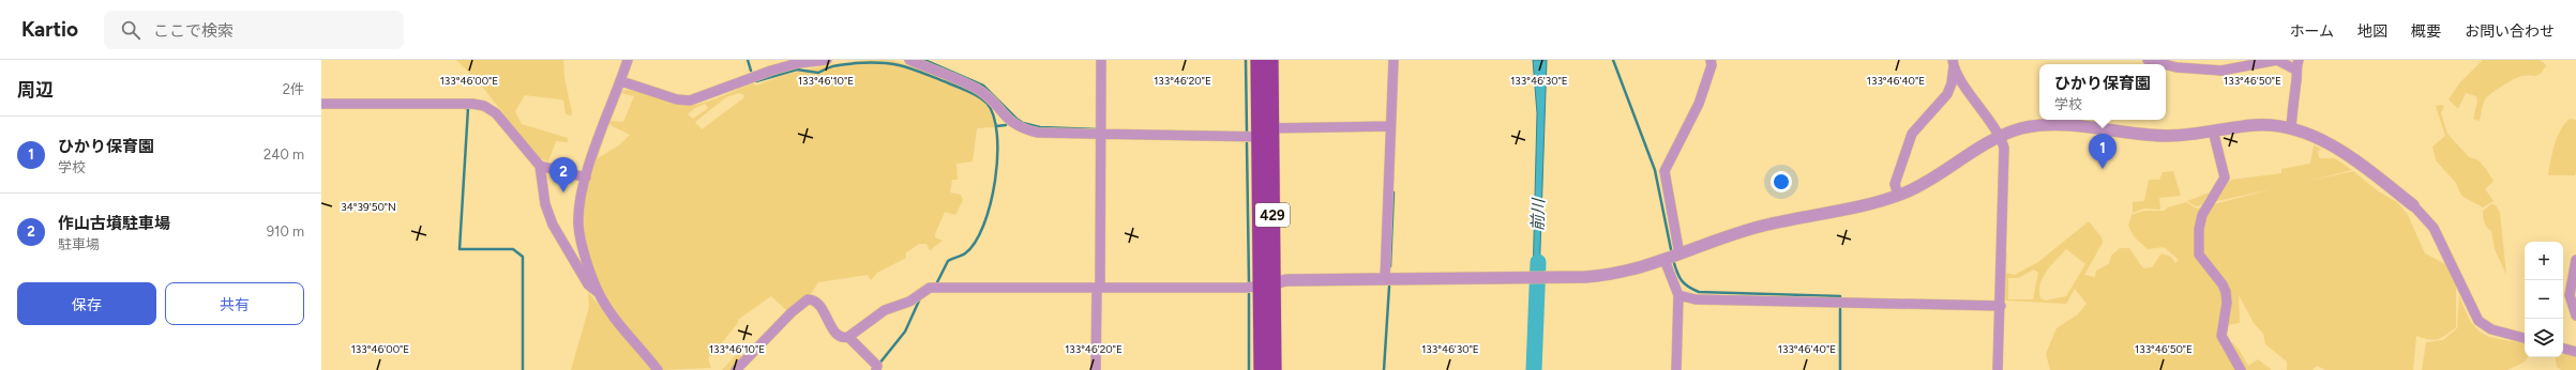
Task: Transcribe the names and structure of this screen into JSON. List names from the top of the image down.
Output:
{
  "streets": {
    "highway": ["429"]
  },
  "water": ["前川"],
  "page": {
    "header": "Kartio",
    "search": "ここで検索",
    "nav": [
      "ホーム",
      "地図",
      "概要",
      "お問い合わせ"
    ],
    "heading": ["周辺", "2件"],
    "popup": ["ひかり保育園", "学校"],
    "list": [
      {
        "mark": "1",
        "name": "ひかり保育園",
        "note": "学校",
        "value": "240 m"
      },
      {
        "mark": "2",
        "name": "作山古墳駐車場",
        "note": "駐車場",
        "value": "910 m"
      }
    ],
    "pins": ["1", "2"],
    "map_buttons": ["+", "−"],
    "buttons": ["保存", "共有"]
  },
  "coordinates": [
    "133°46'00\"E",
    "133°46'10\"E",
    "133°46'20\"E",
    "133°46'30\"E",
    "133°46'40\"E",
    "133°46'50\"E",
    "34°39'50\"N"
  ]
}
